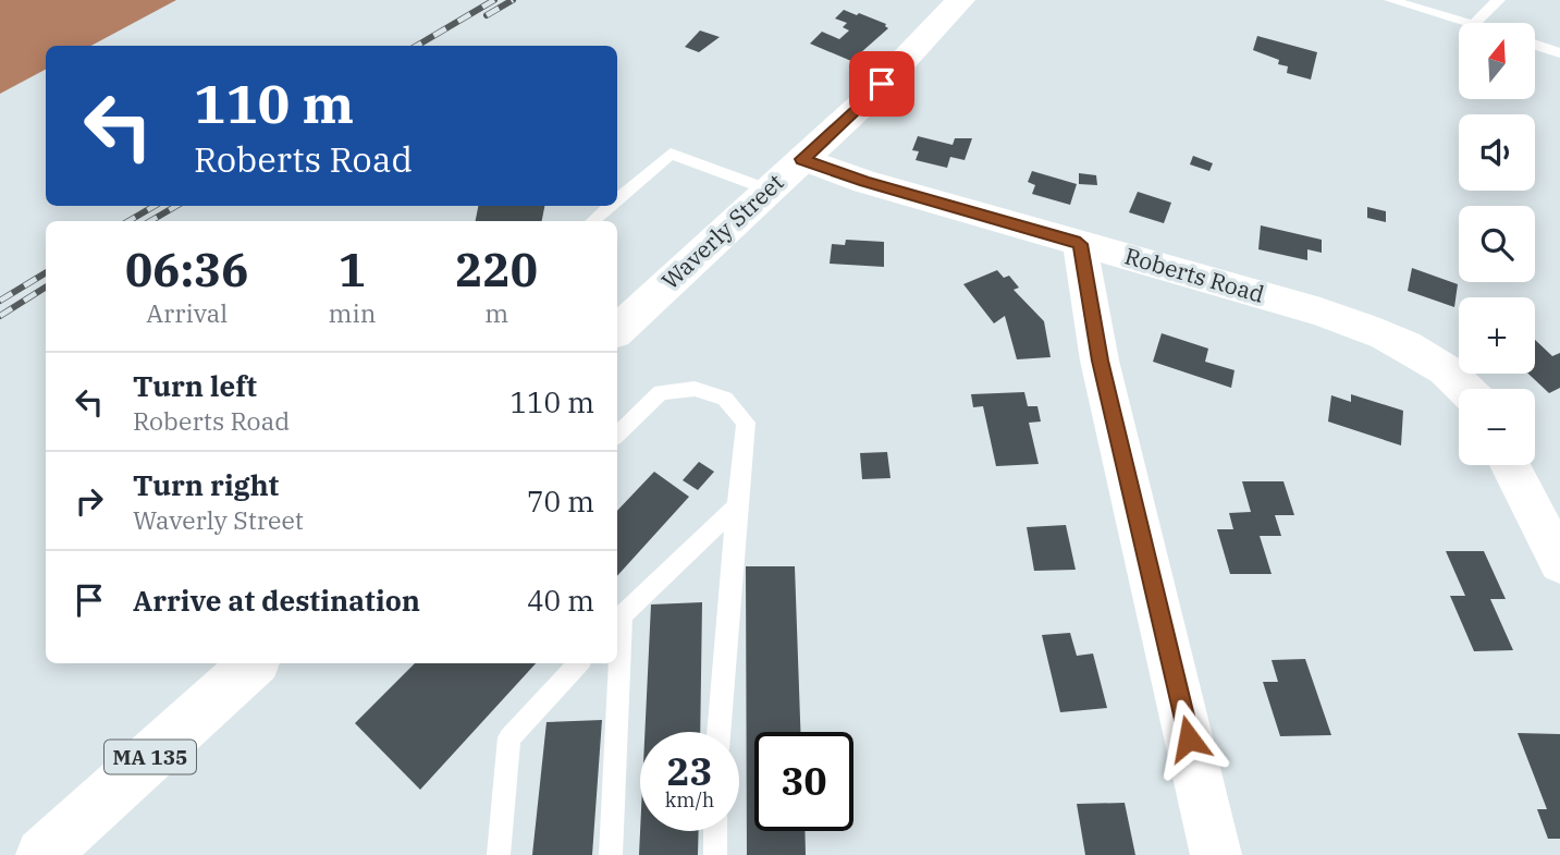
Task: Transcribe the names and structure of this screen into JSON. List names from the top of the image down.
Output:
{
  "streets": {
    "main road": ["Waverly Street", "MA 135"],
    "street": ["Roberts Road"]
  },
  "crossings": [
    ["Waverly Street", "Roberts Road"]
  ],
  "north": "top",
  "page": {
    "map_buttons": ["+", "−"],
    "turn": ["110 m", "Roberts Road"],
    "eta": [
      "06:36",
      "Arrival",
      "1",
      "min",
      "220",
      "m"
    ],
    "list": [
      {
        "name": "Turn left",
        "note": "Roberts Road",
        "value": "110 m"
      },
      {
        "name": "Turn right",
        "note": "Waverly Street",
        "value": "70 m"
      },
      {
        "name": "Arrive at destination",
        "value": "40 m"
      }
    ],
    "speed": "23 km/h",
    "limit": "30"
  }
}
